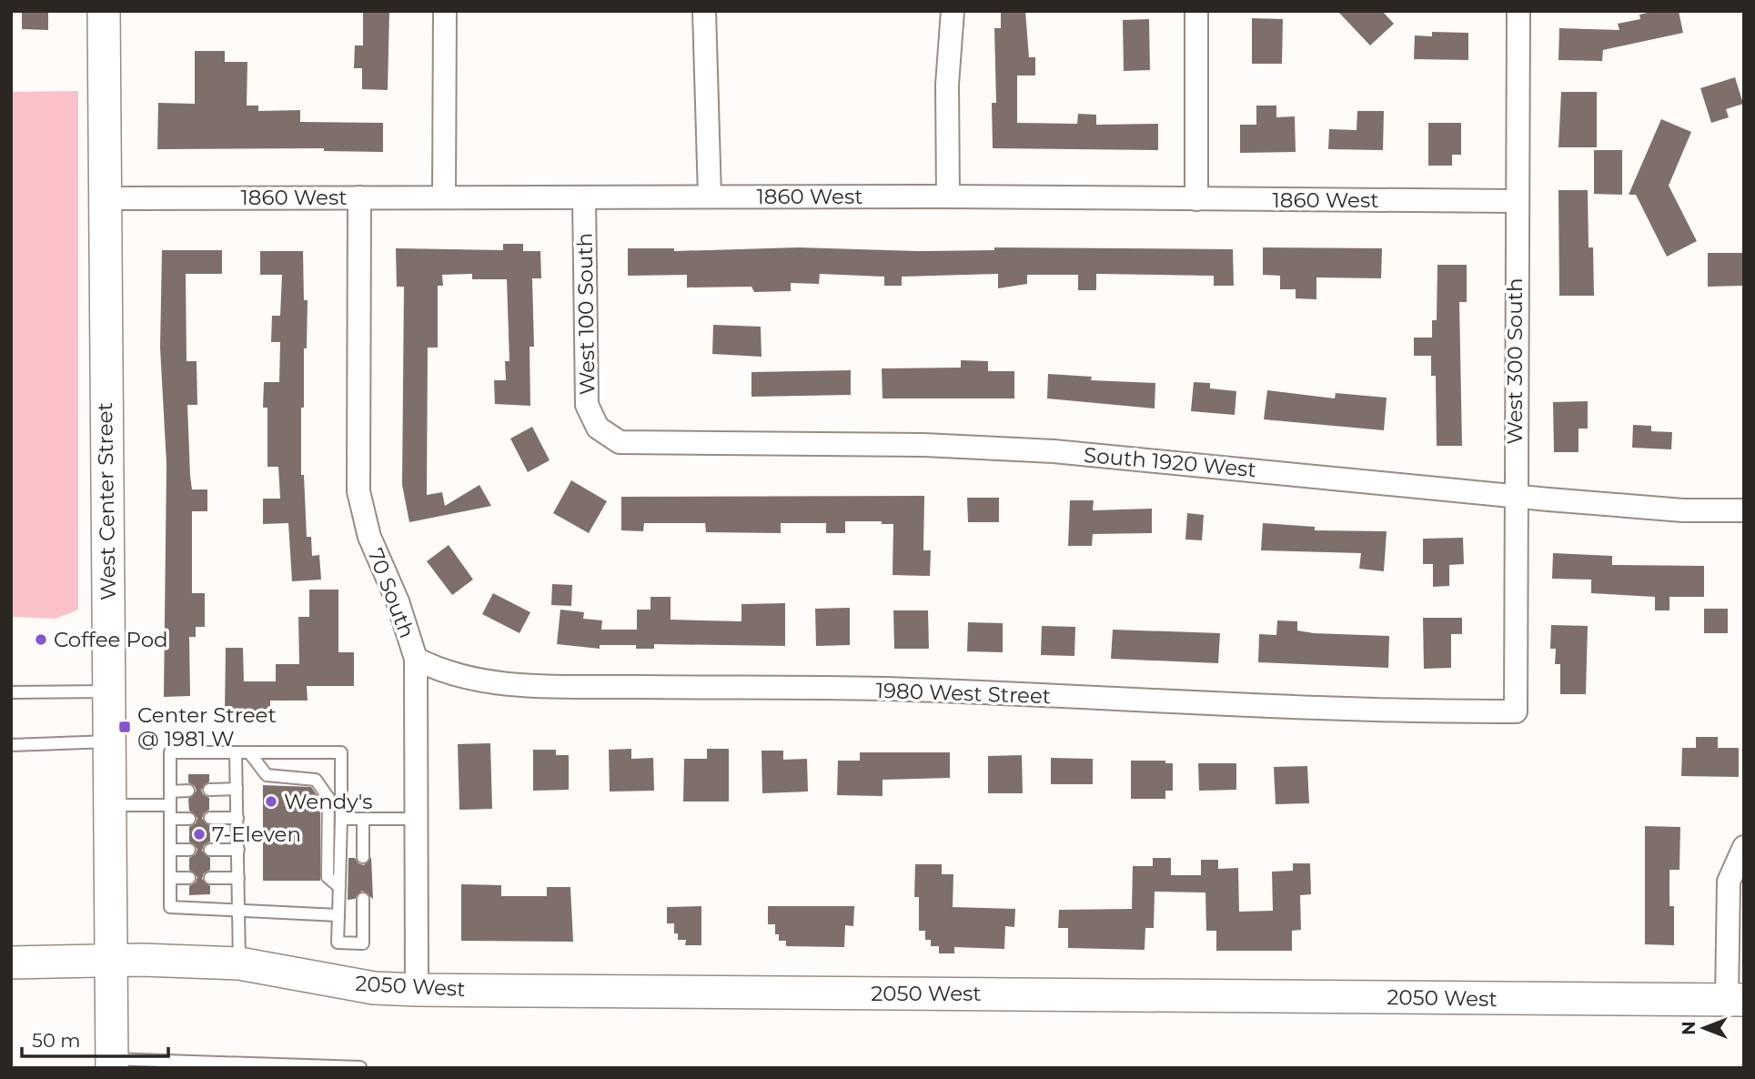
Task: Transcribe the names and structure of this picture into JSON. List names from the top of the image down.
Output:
{
  "streets": {
    "street": [
      "1860 West",
      "West 100 South",
      "West 300 South",
      "South 1920 West",
      "West Center Street",
      "70 South",
      "1980 West Street",
      "2050 West"
    ]
  },
  "crossings": [
    ["1860 West", "West 100 South"],
    ["1860 West", "West 300 South"],
    ["1860 West", "West Center Street"],
    ["1860 West", "70 South"],
    ["West 100 South", "South 1920 West"],
    ["West 300 South", "South 1920 West"],
    ["West 300 South", "1980 West Street"],
    ["West Center Street", "2050 West"],
    ["70 South", "1980 West Street"],
    ["70 South", "2050 West"]
  ],
  "places": {
    "other": ["Coffee Pod", "Wendy's", "7-Eleven"],
    "transit": ["Center Street @ 1981 W"]
  },
  "scale_bar": "50 m",
  "north": "left"
}
